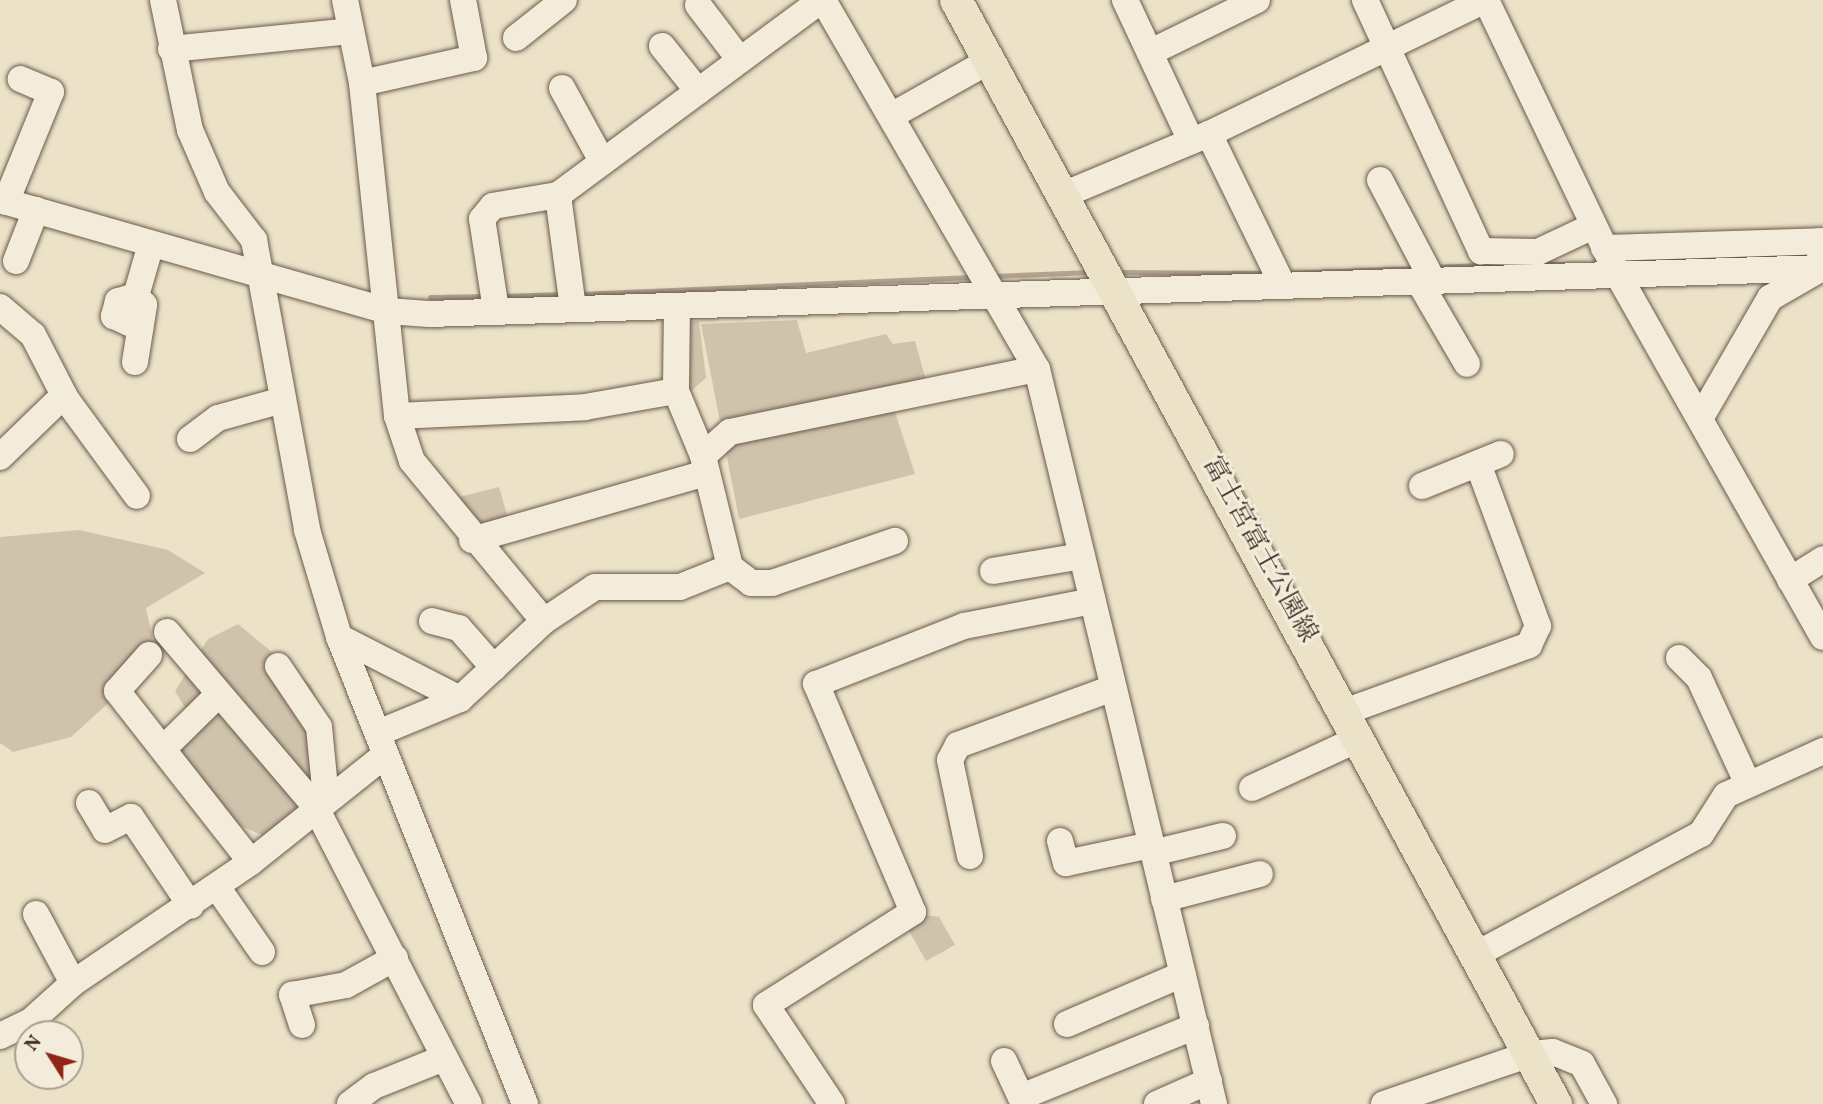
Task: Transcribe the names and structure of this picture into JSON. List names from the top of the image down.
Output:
{
  "streets": {
    "main road": ["富士宮富士公園線"]
  },
  "north": "top left"
}
